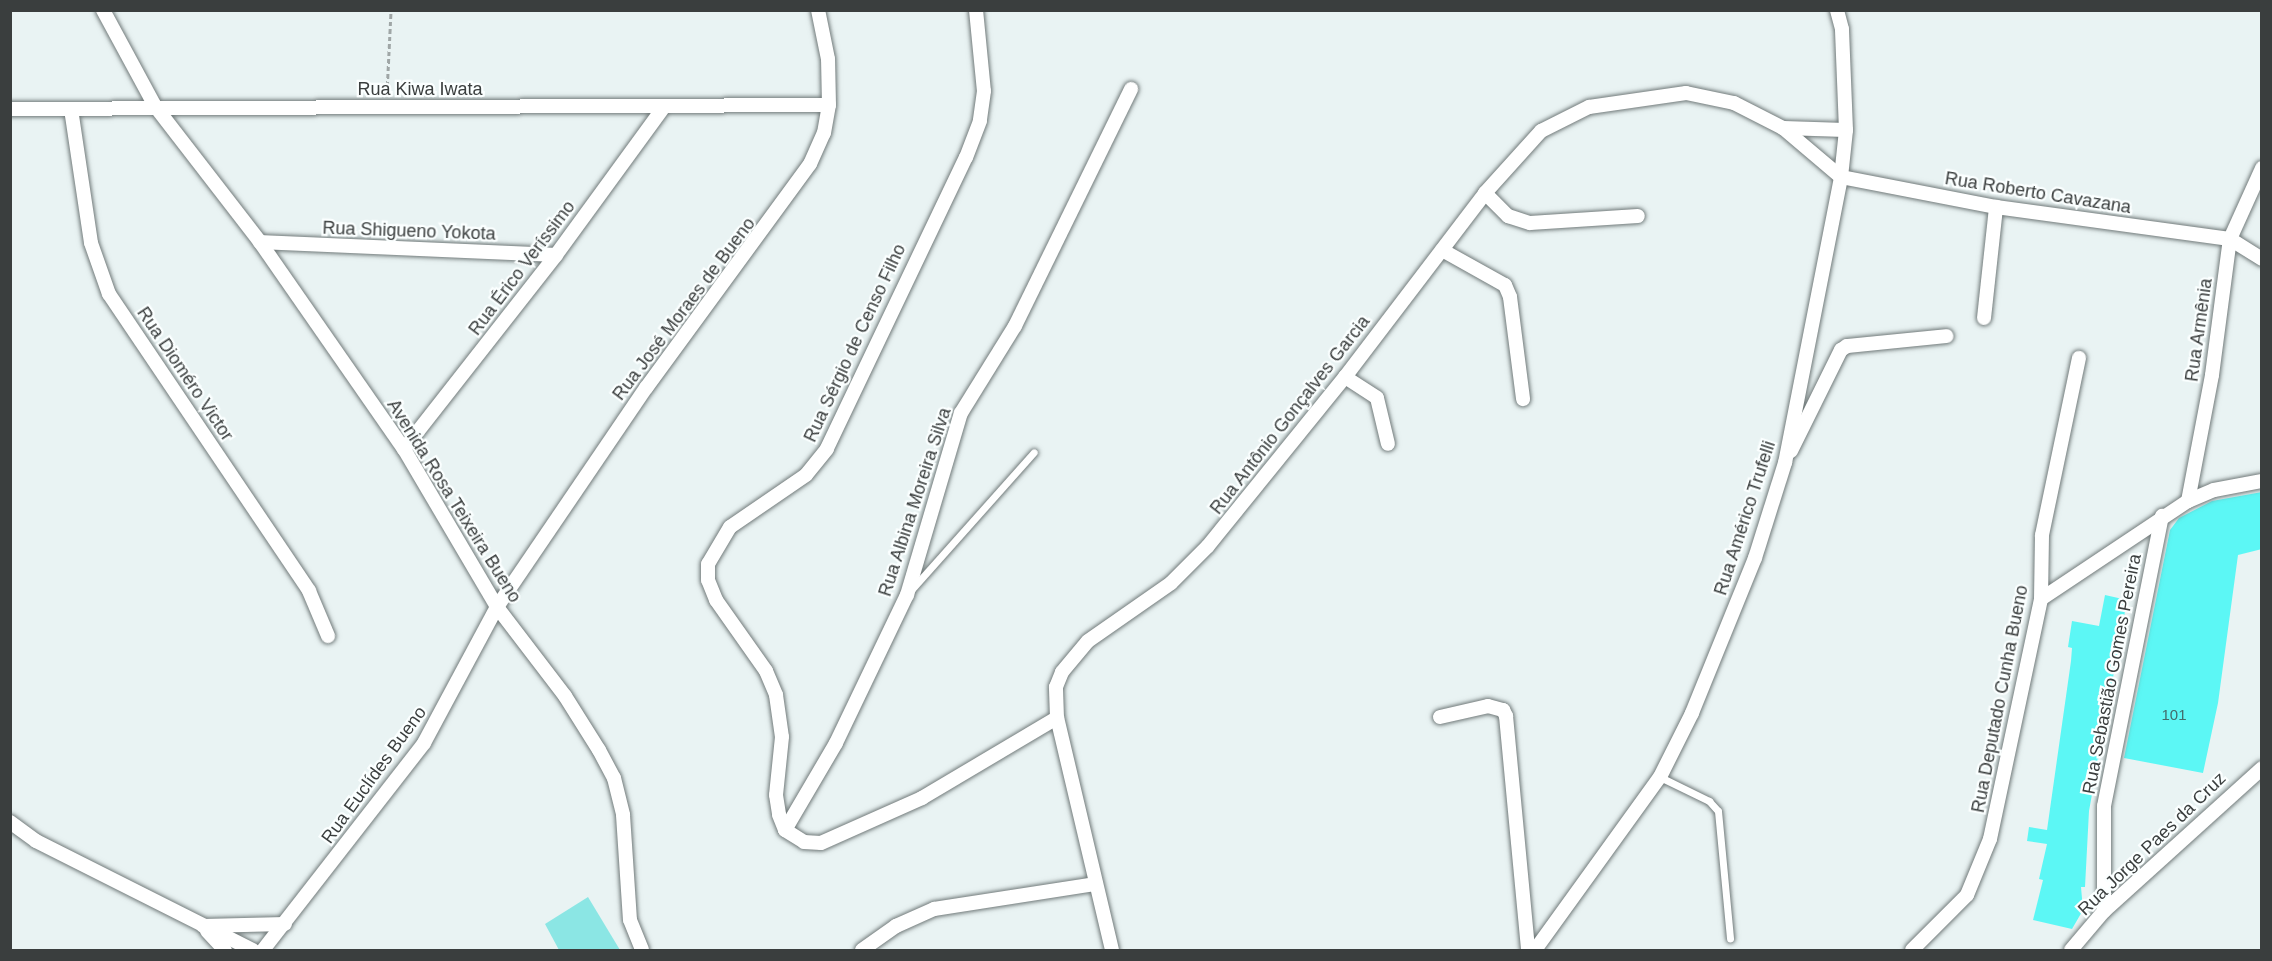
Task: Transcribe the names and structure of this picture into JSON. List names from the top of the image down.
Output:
{
  "streets": {
    "street": [
      "Rua Kiwa Iwata",
      "Rua Roberto Cavazana",
      "Rua Shigueno Yokota",
      "Rua Érico Veríssimo",
      "Rua José Moraes de Bueno",
      "Rua Armênia",
      "Rua Sérgio de Censo Filho",
      "Rua Dioméro Victor",
      "Rua Antônio Gonçalves Garcia",
      "Avenida Rosa Teixeira Bueno",
      "Rua Albina Moreira Silva",
      "Rua Américo Trufelli",
      "Rua Sebastião Gomes Pereira",
      "Rua Deputado Cunha Bueno",
      "Rua Euclídes Bueno",
      "Rua Jorge Paes da Cruz"
    ]
  },
  "crossings": [
    ["Rua Kiwa Iwata", "Rua Érico Veríssimo"],
    ["Rua Kiwa Iwata", "Rua José Moraes de Bueno"],
    ["Rua Kiwa Iwata", "Rua Dioméro Victor"],
    ["Rua Kiwa Iwata", "Avenida Rosa Teixeira Bueno"],
    ["Rua Roberto Cavazana", "Rua Armênia"],
    ["Rua Roberto Cavazana", "Rua Antônio Gonçalves Garcia"],
    ["Rua Roberto Cavazana", "Rua Américo Trufelli"],
    ["Rua Shigueno Yokota", "Rua Érico Veríssimo"],
    ["Rua Shigueno Yokota", "Avenida Rosa Teixeira Bueno"],
    ["Rua Érico Veríssimo", "Avenida Rosa Teixeira Bueno"],
    ["Rua José Moraes de Bueno", "Avenida Rosa Teixeira Bueno"],
    ["Rua José Moraes de Bueno", "Rua Euclídes Bueno"],
    ["Rua Sérgio de Censo Filho", "Rua Albina Moreira Silva"],
    ["Rua Antônio Gonçalves Garcia", "Rua Américo Trufelli"],
    ["Avenida Rosa Teixeira Bueno", "Rua Euclídes Bueno"],
    ["Rua Sebastião Gomes Pereira", "Rua Jorge Paes da Cruz"]
  ],
  "house_numbers": ["101"]
}
